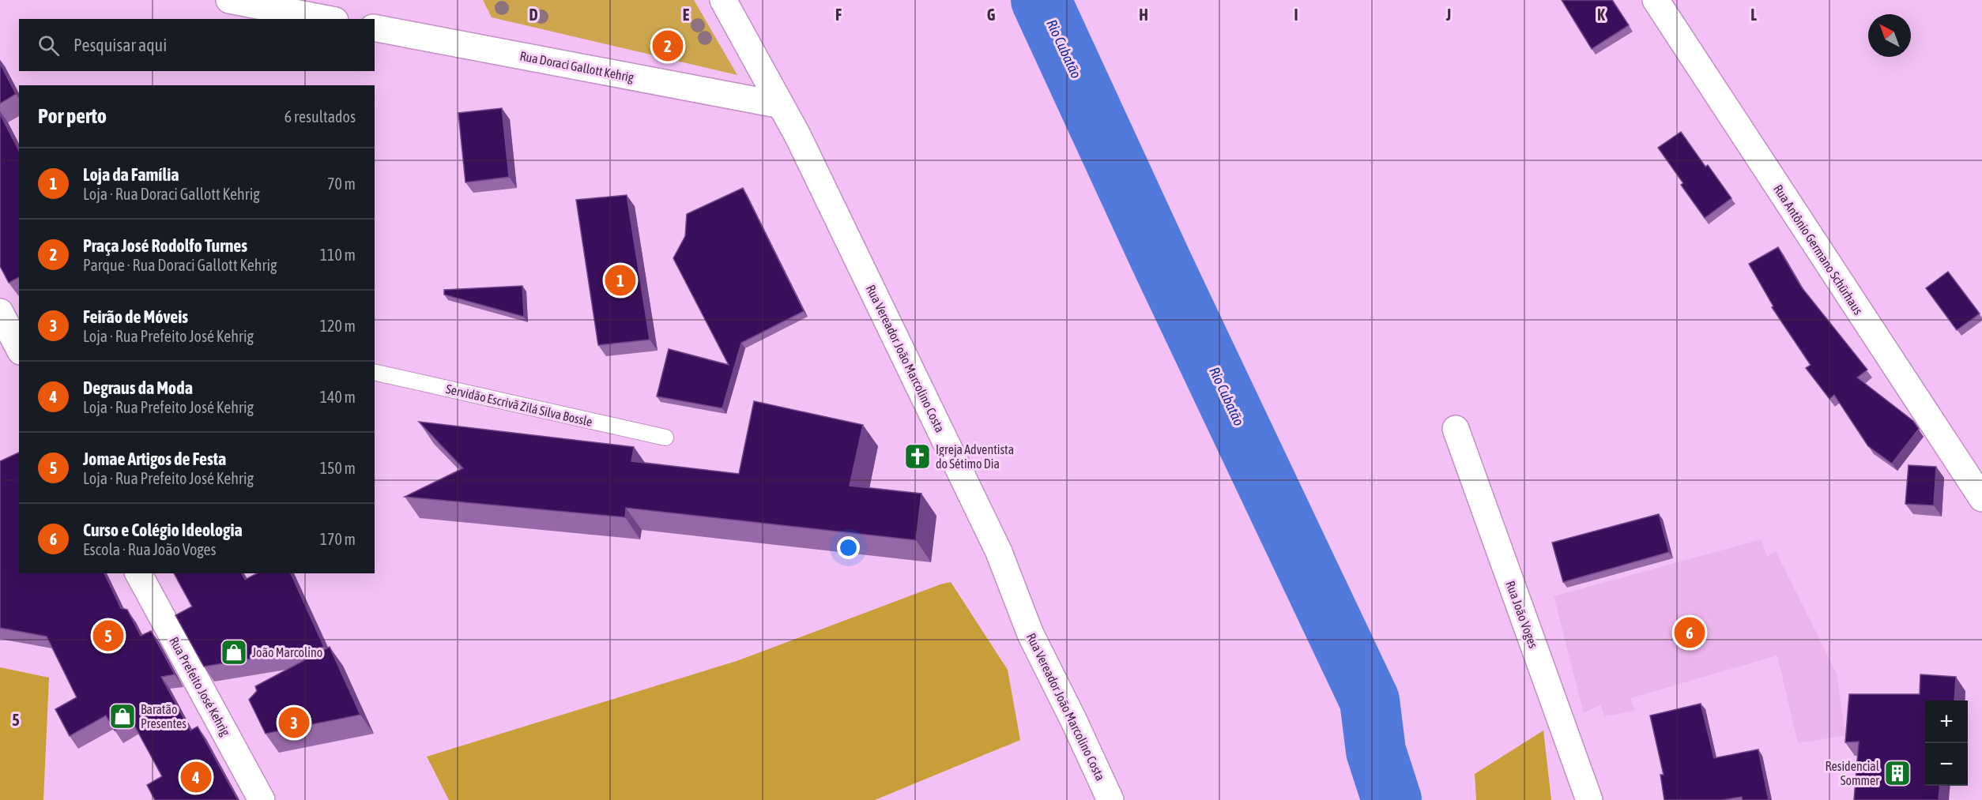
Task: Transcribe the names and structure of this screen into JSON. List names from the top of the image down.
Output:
{
  "streets": {
    "street": [
      "Rua Doraci Gallott Kehrig",
      "Rua Antônio Germano Schürhaus",
      "Rua Vereador João Marcolino Costa",
      "Rua João Voges",
      "Rua Prefeito José Kehrig"
    ],
    "lane": ["Servidão Escrivã Zilá Silva Bossle"]
  },
  "crossings": [
    ["Rua Doraci Gallott Kehrig", "Rua Vereador João Marcolino Costa"]
  ],
  "water": ["Rio Cubatão"],
  "places": {
    "church": ["Igreja Adventista do Sétimo Dia"],
    "shop": ["João Marcolino", "Baratão Presentes"],
    "building": ["Residencial Sommer"]
  },
  "north": "top left",
  "page": {
    "search": "Pesquisar aqui",
    "pins": [
      "2",
      "1",
      "6",
      "5",
      "3",
      "4"
    ],
    "heading": ["Por perto", "6 resultados"],
    "list": [
      {
        "mark": "1",
        "name": "Loja da Família",
        "note": "Loja · Rua Doraci Gallott Kehrig",
        "value": "70 m"
      },
      {
        "mark": "2",
        "name": "Praça José Rodolfo Turnes",
        "note": "Parque · Rua Doraci Gallott Kehrig",
        "value": "110 m"
      },
      {
        "mark": "3",
        "name": "Feirão de Móveis",
        "note": "Loja · Rua Prefeito José Kehrig",
        "value": "120 m"
      },
      {
        "mark": "4",
        "name": "Degraus da Moda",
        "note": "Loja · Rua Prefeito José Kehrig",
        "value": "140 m"
      },
      {
        "mark": "5",
        "name": "Jomae Artigos de Festa",
        "note": "Loja · Rua Prefeito José Kehrig",
        "value": "150 m"
      },
      {
        "mark": "6",
        "name": "Curso e Colégio Ideologia",
        "note": "Escola · Rua João Voges",
        "value": "170 m"
      }
    ],
    "map_buttons": ["+", "−"]
  },
  "grid": {
    "columns": [
      "D",
      "E",
      "F",
      "G",
      "H",
      "I",
      "J",
      "K",
      "L"
    ],
    "rows": ["5"]
  }
}
